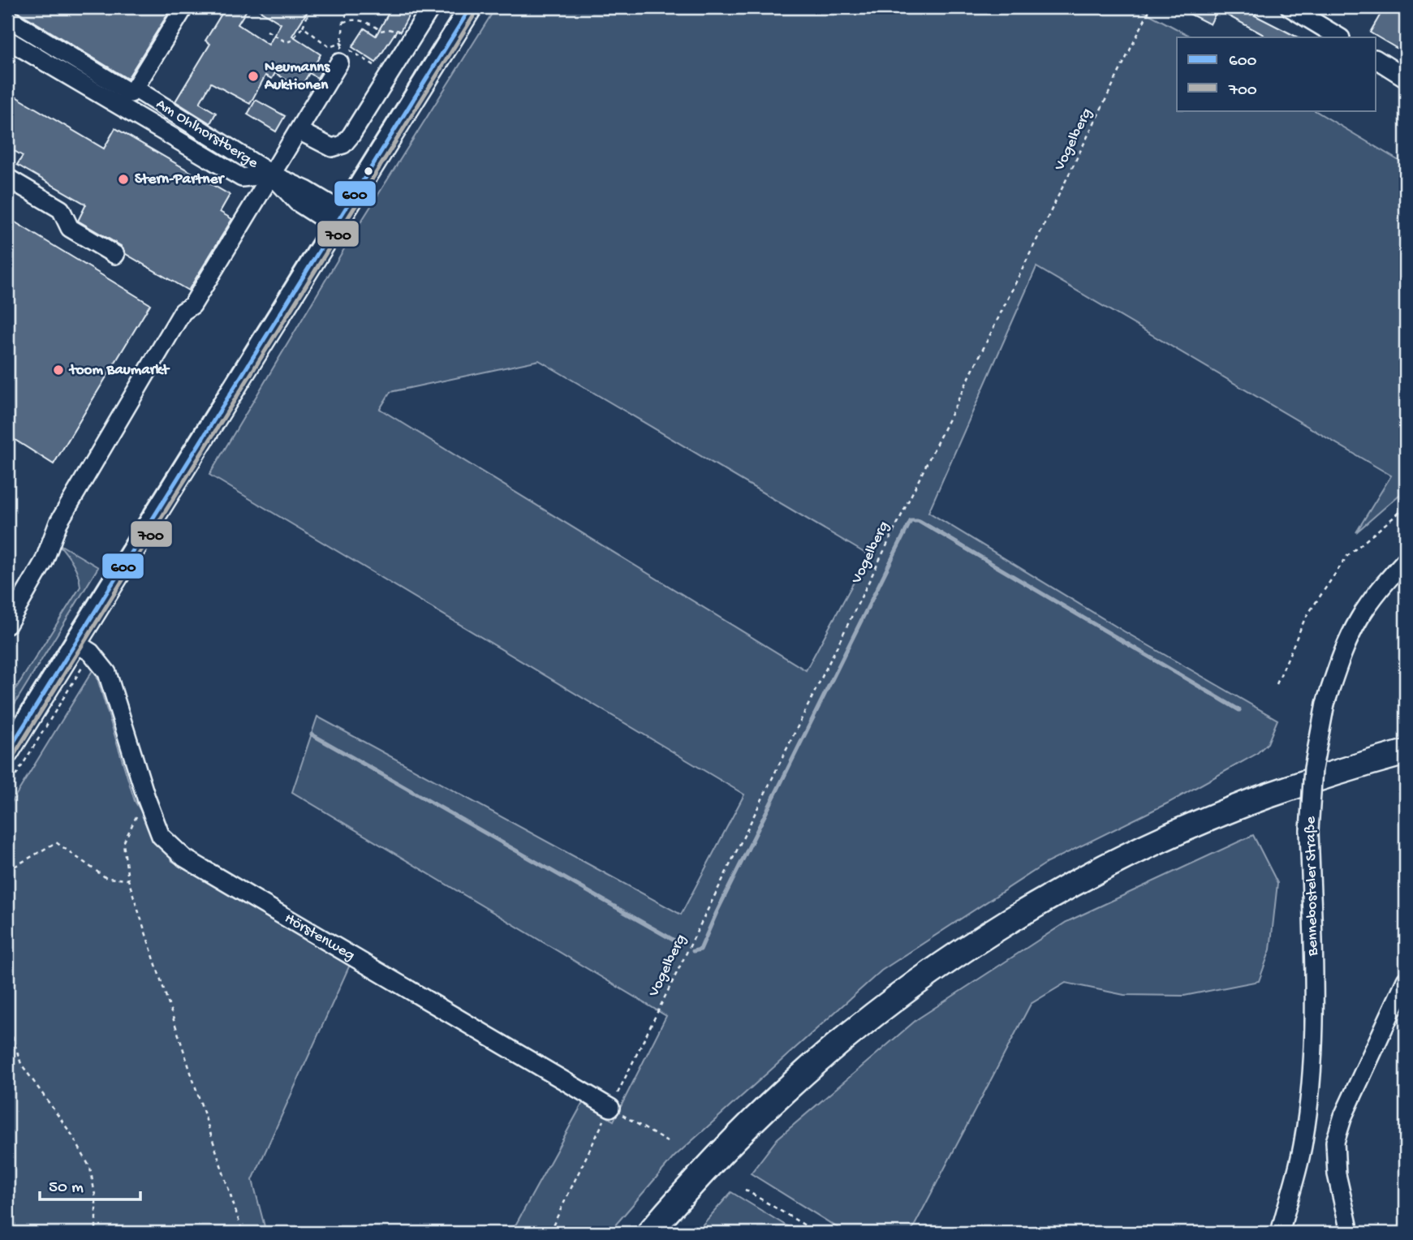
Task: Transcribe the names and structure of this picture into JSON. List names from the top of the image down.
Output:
{
  "streets": {
    "street": ["Am Ohlhorstberge", "Bennebosteler Straße", "Hörstenweg"],
    "path": ["Vogelberg"]
  },
  "crossings": [
    ["Vogelberg", "Hörstenweg"]
  ],
  "places": ["Neumanns Auktionen", "Stern-Partner", "toom Baumarkt"],
  "lines": ["transit line 600", "transit line 700"],
  "legend": ["600", "700"],
  "scale_bar": "50 m"
}
